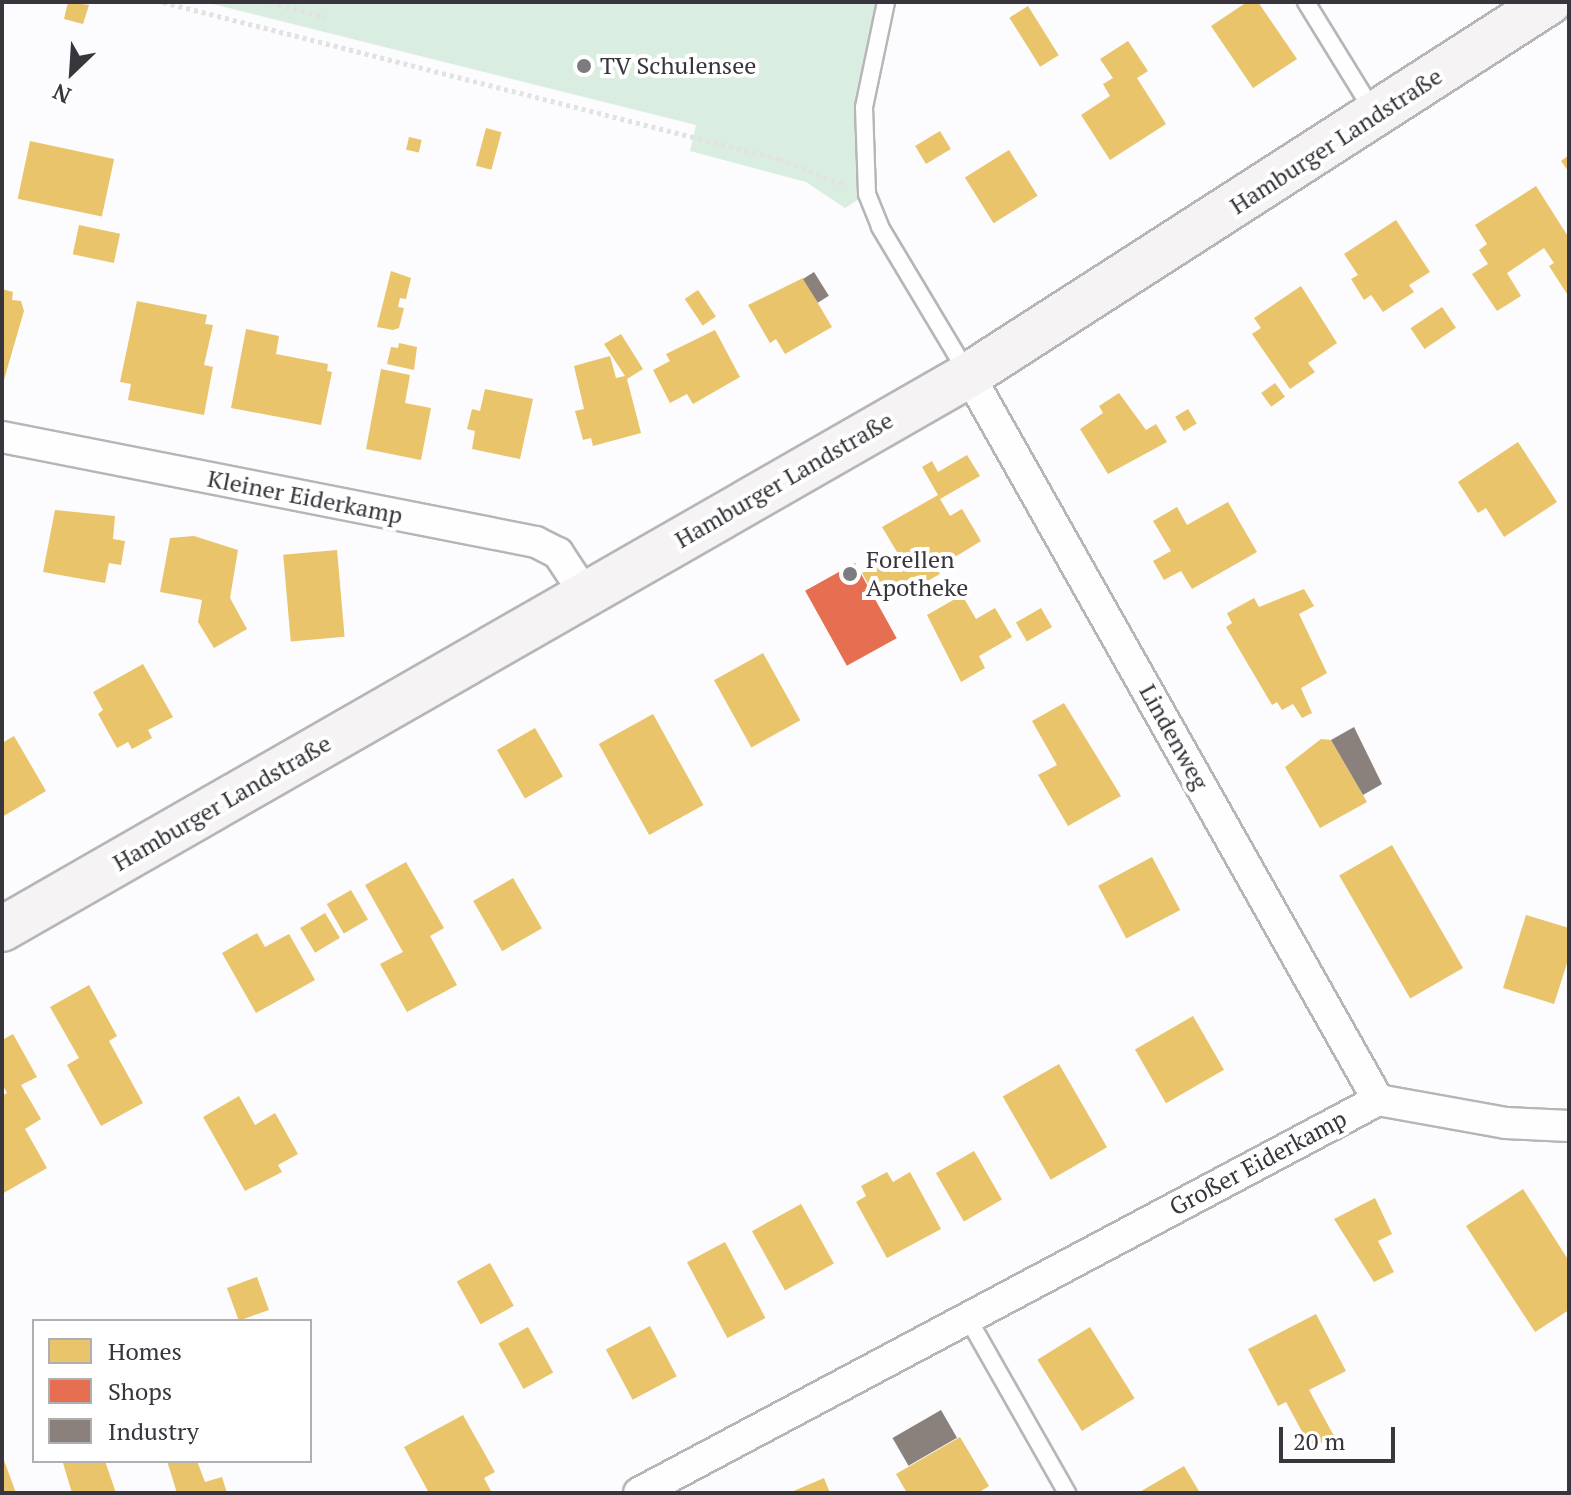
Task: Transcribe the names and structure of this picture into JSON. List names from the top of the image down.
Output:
{
  "streets": {
    "main road": ["Hamburger Landstraße"],
    "street": ["Kleiner Eiderkamp", "Lindenweg", "Großer Eiderkamp"]
  },
  "crossings": [
    ["Hamburger Landstraße", "Kleiner Eiderkamp"],
    ["Hamburger Landstraße", "Lindenweg"],
    ["Lindenweg", "Großer Eiderkamp"]
  ],
  "places": ["TV Schulensee", "Forellen Apotheke"],
  "legend": ["Homes", "Shops", "Industry"],
  "scale_bar": "20 m",
  "north": "bottom left"
}
